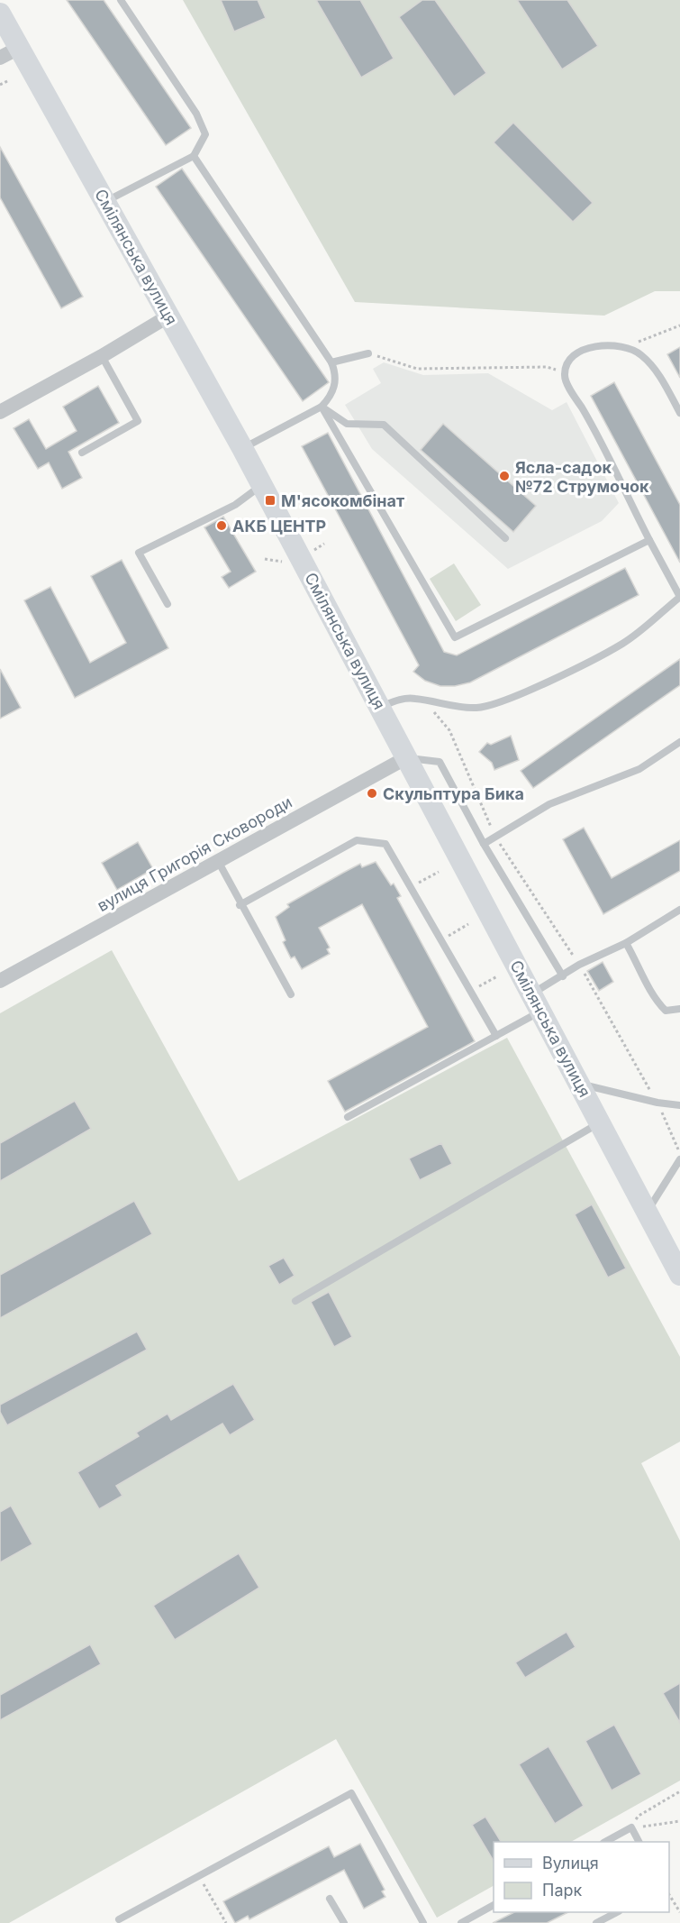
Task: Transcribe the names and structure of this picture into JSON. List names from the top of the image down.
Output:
{
  "streets": {
    "main road": ["Смілянська вулиця"],
    "street": ["вулиця Григорія Сковороди"]
  },
  "crossings": [
    ["Смілянська вулиця", "вулиця Григорія Сковороди"]
  ],
  "places": {
    "other": ["Ясла-садок №72 Струмочок", "АКБ ЦЕНТР", "Cкульптура Бика"],
    "transit": ["М'ясокомбінат"]
  },
  "legend": ["Вулиця", "Парк"]
}
